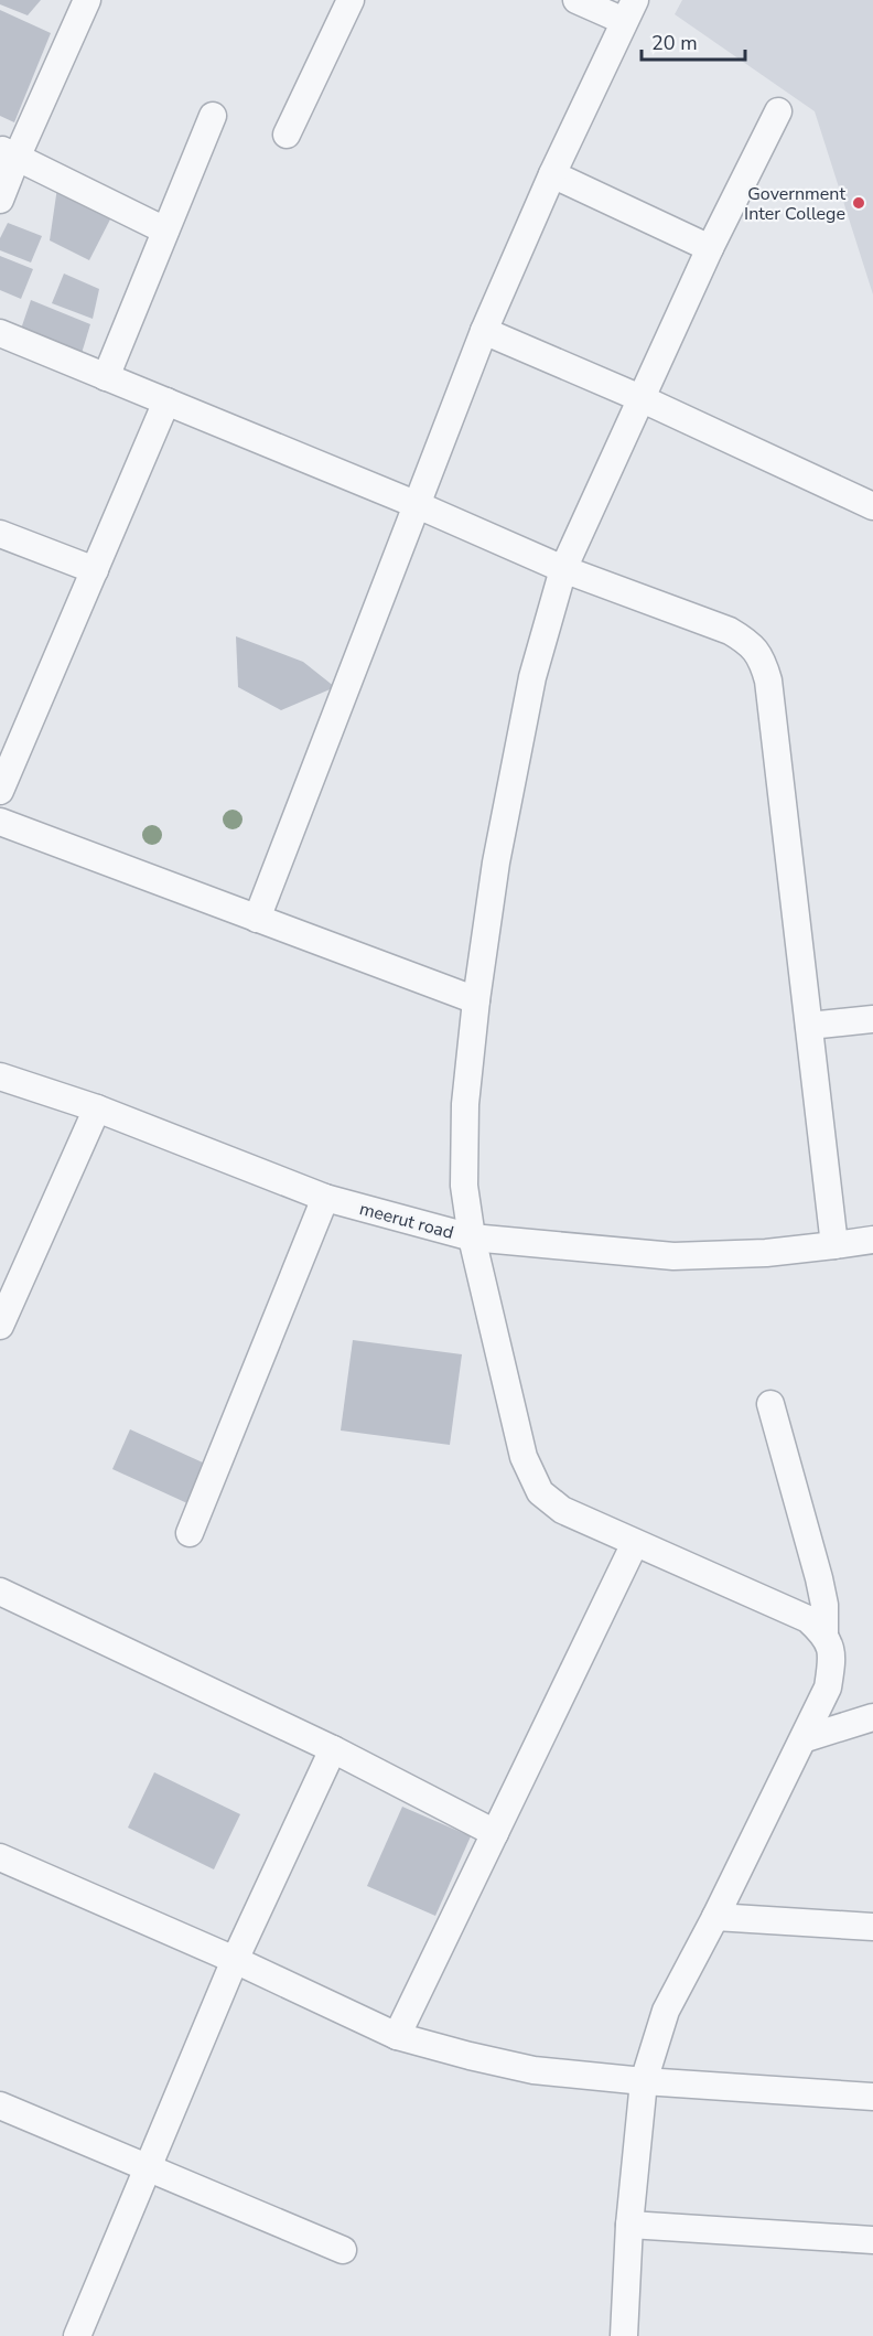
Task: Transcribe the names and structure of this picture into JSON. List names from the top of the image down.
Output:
{
  "streets": {
    "street": ["meerut road"]
  },
  "places": ["Government Inter College"],
  "scale_bar": "20 m"
}
